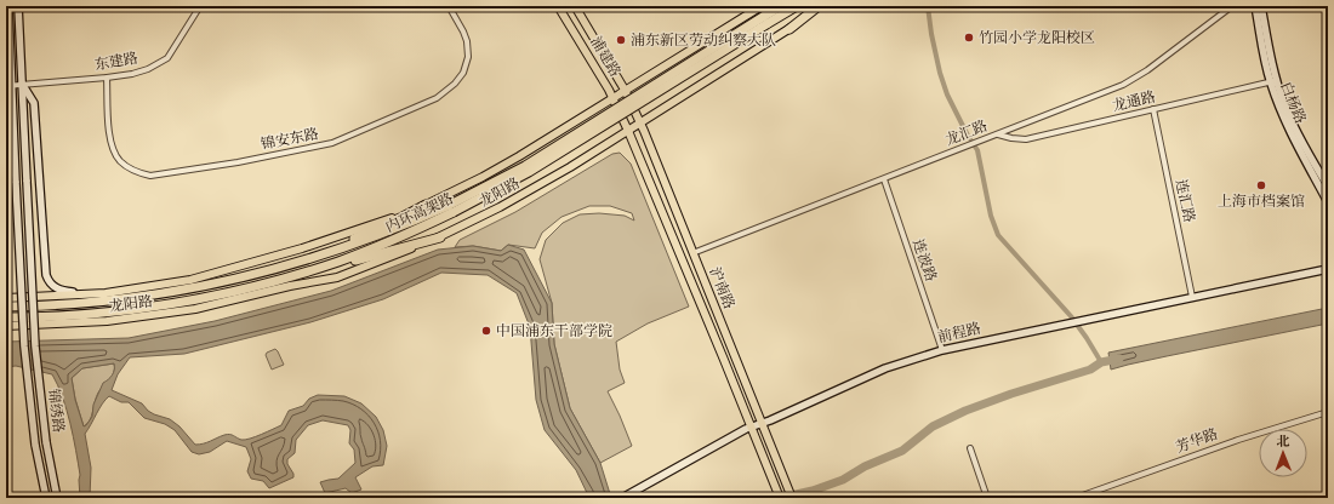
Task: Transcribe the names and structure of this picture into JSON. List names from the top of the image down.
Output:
{
  "streets": {
    "highway": ["内环高架路"],
    "main road": [
      "浦建路",
      "白杨路",
      "龙阳路",
      "沪南路",
      "前程路",
      "锦绣路"
    ],
    "street": [
      "东建路",
      "龙通路",
      "龙汇路",
      "锦安东路",
      "连汇路",
      "连波路",
      "芳华路"
    ]
  },
  "crossings": [
    ["浦建路", "龙阳路"],
    ["浦建路", "沪南路"],
    ["东建路", "锦安东路"],
    ["东建路", "锦绣路"],
    ["龙通路", "白杨路"],
    ["龙通路", "龙汇路"],
    ["龙通路", "连汇路"],
    ["龙汇路", "连波路"],
    ["龙汇路", "沪南路"],
    ["龙阳路", "沪南路"],
    ["连汇路", "前程路"],
    ["连波路", "前程路"],
    ["沪南路", "前程路"]
  ],
  "places": [
    "竹园小学龙阳校区",
    "浦东新区劳动纠察大队",
    "上海市档案馆",
    "中国浦东干部学院"
  ],
  "north": "top"
}
